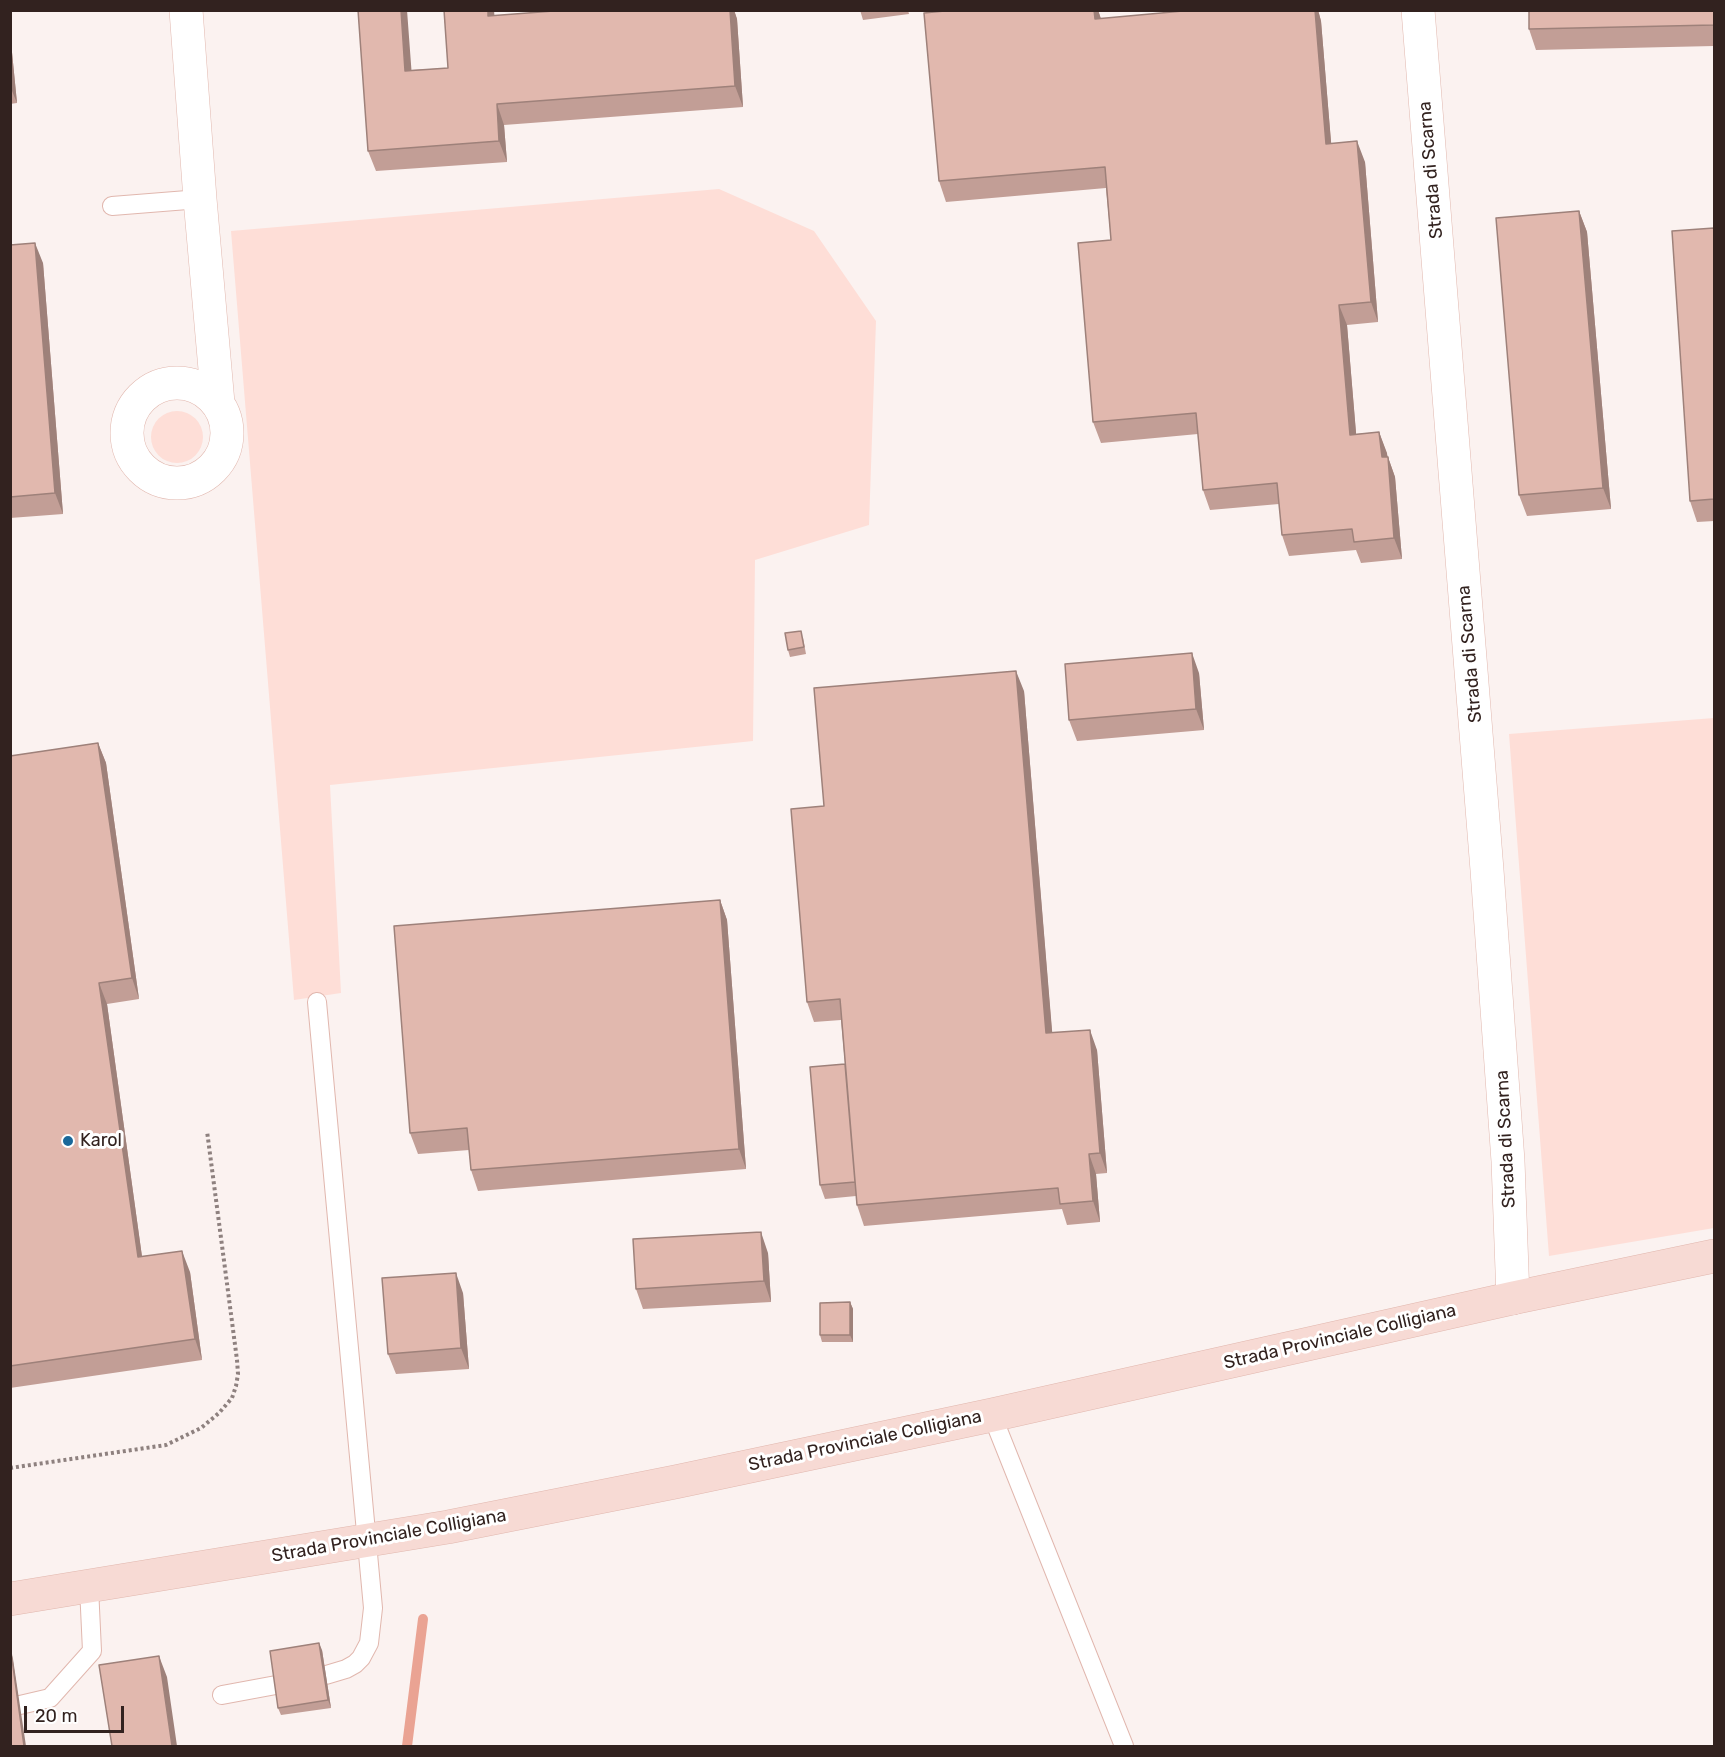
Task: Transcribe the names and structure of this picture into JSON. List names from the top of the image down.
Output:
{
  "streets": {
    "main road": ["Strada Provinciale Colligiana"],
    "street": ["Strada di Scarna"]
  },
  "crossings": [
    ["Strada di Scarna", "Strada Provinciale Colligiana"]
  ],
  "places": ["Karol"],
  "scale_bar": "20 m"
}
